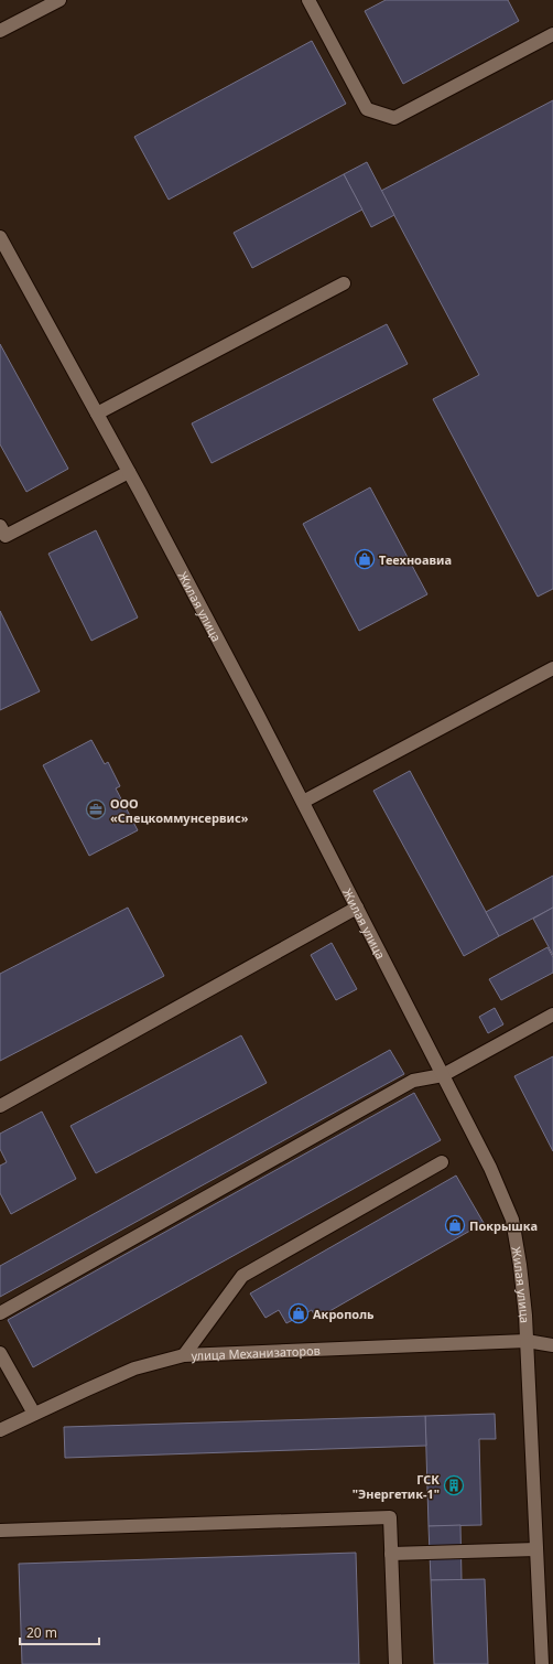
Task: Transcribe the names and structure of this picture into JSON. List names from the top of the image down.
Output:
{
  "streets": {
    "main road": ["Жилая улица", "улица Механизаторов"]
  },
  "crossings": [
    ["Жилая улица", "улица Механизаторов"]
  ],
  "places": {
    "shop": ["Теехноавиа", "Покрышка", "Акрополь"],
    "office": ["ООО «Спецкоммунсервис»"],
    "building": ["ГСК \"Энергетик-1\""]
  },
  "scale_bar": "20 m"
}
